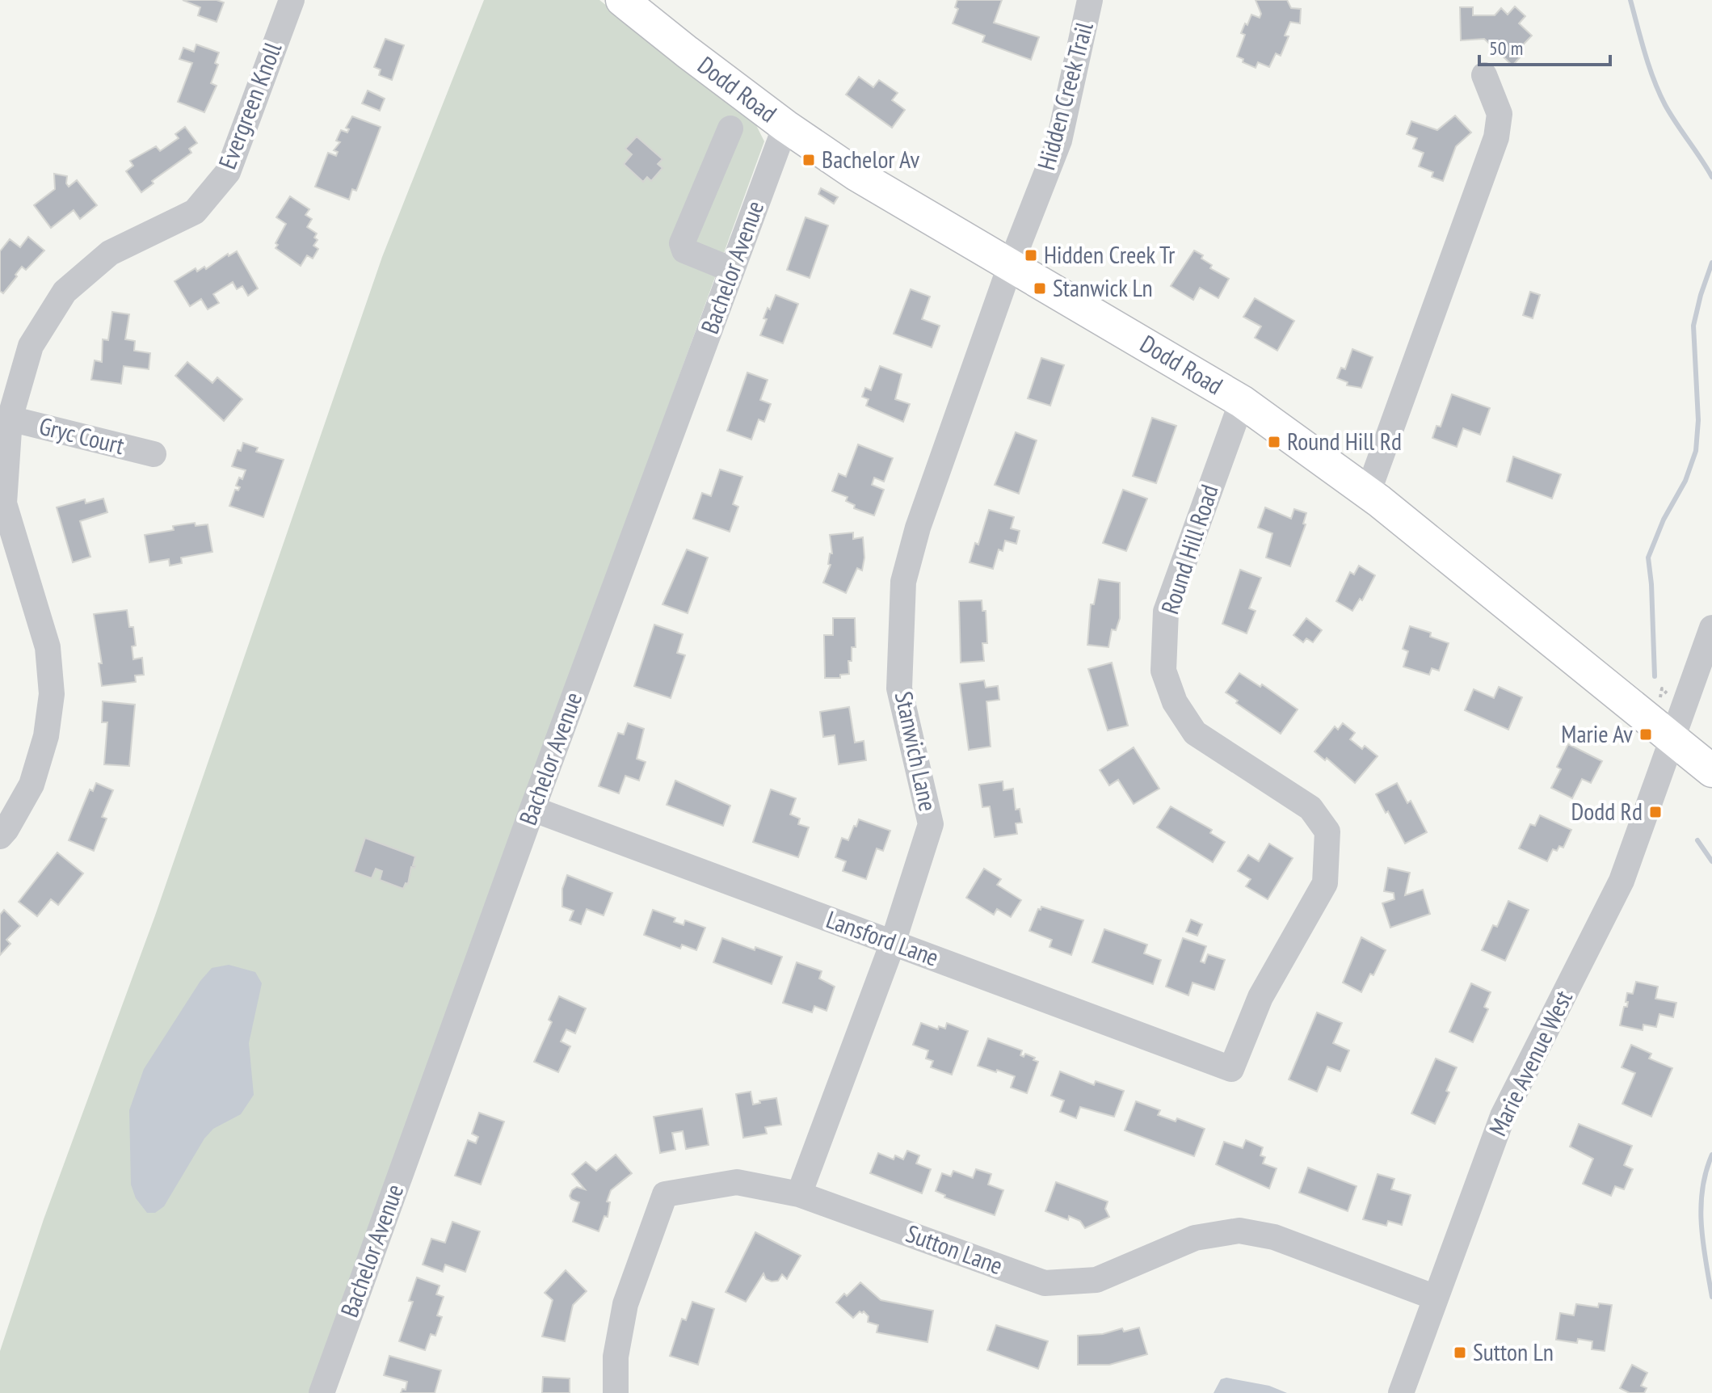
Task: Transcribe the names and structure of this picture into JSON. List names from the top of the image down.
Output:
{
  "streets": {
    "main road": ["Dodd Road"],
    "street": [
      "Hidden Creek Trail",
      "Evergreen Knoll",
      "Bachelor Avenue",
      "Gryc Court",
      "Round Hill Road",
      "Stanwich Lane",
      "Lansford Lane",
      "Marie Avenue West",
      "Sutton Lane"
    ]
  },
  "crossings": [
    ["Dodd Road", "Hidden Creek Trail"],
    ["Dodd Road", "Bachelor Avenue"],
    ["Dodd Road", "Round Hill Road"],
    ["Dodd Road", "Stanwich Lane"],
    ["Dodd Road", "Marie Avenue West"],
    ["Hidden Creek Trail", "Stanwich Lane"],
    ["Evergreen Knoll", "Gryc Court"],
    ["Bachelor Avenue", "Lansford Lane"],
    ["Round Hill Road", "Lansford Lane"],
    ["Stanwich Lane", "Lansford Lane"],
    ["Stanwich Lane", "Sutton Lane"],
    ["Marie Avenue West", "Sutton Lane"]
  ],
  "places": {
    "transit": [
      "Bachelor Av",
      "Hidden Creek Tr",
      "Stanwick Ln",
      "Round Hill Rd",
      "Marie Av",
      "Dodd Rd",
      "Sutton Ln"
    ]
  },
  "scale_bar": "50 m"
}
